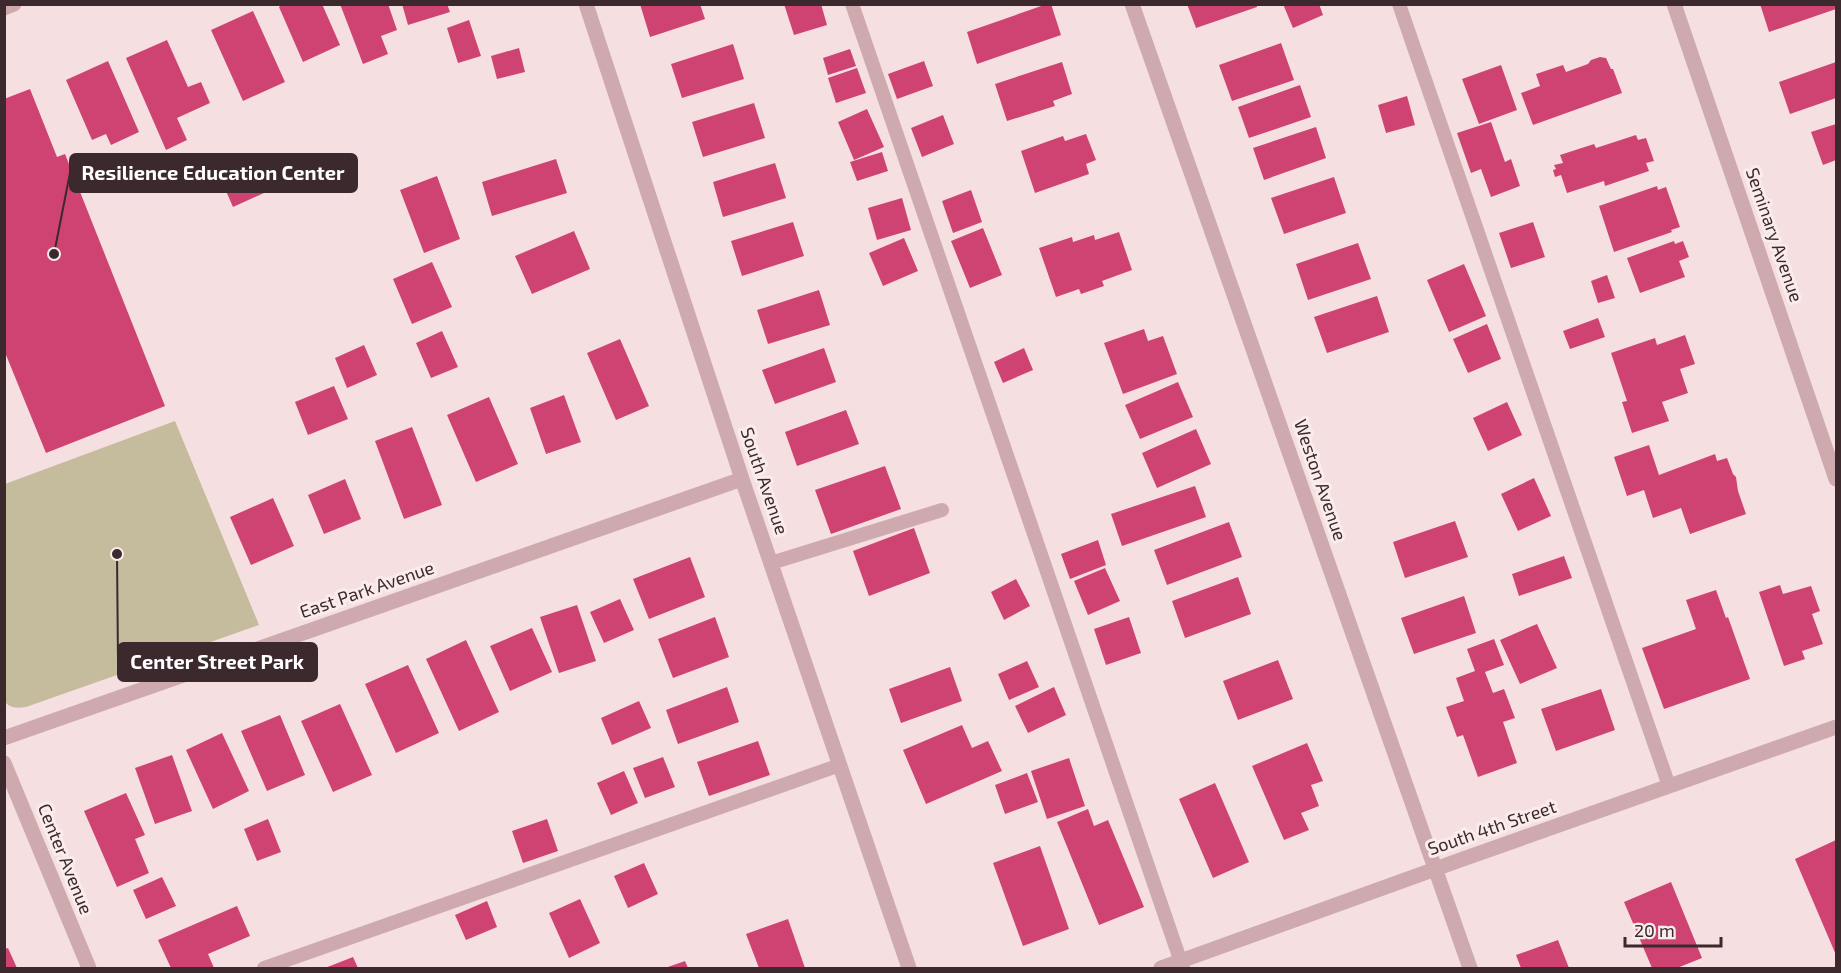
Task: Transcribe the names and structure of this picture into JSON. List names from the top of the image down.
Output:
{
  "streets": {
    "street": [
      "Seminary Avenue",
      "Weston Avenue",
      "South Avenue",
      "East Park Avenue",
      "South 4th Street",
      "Center Avenue"
    ]
  },
  "crossings": [
    ["Weston Avenue", "South 4th Street"],
    ["South Avenue", "East Park Avenue"]
  ],
  "places": ["Resilience Education Center", "Center Street Park"],
  "scale_bar": "20 m"
}
